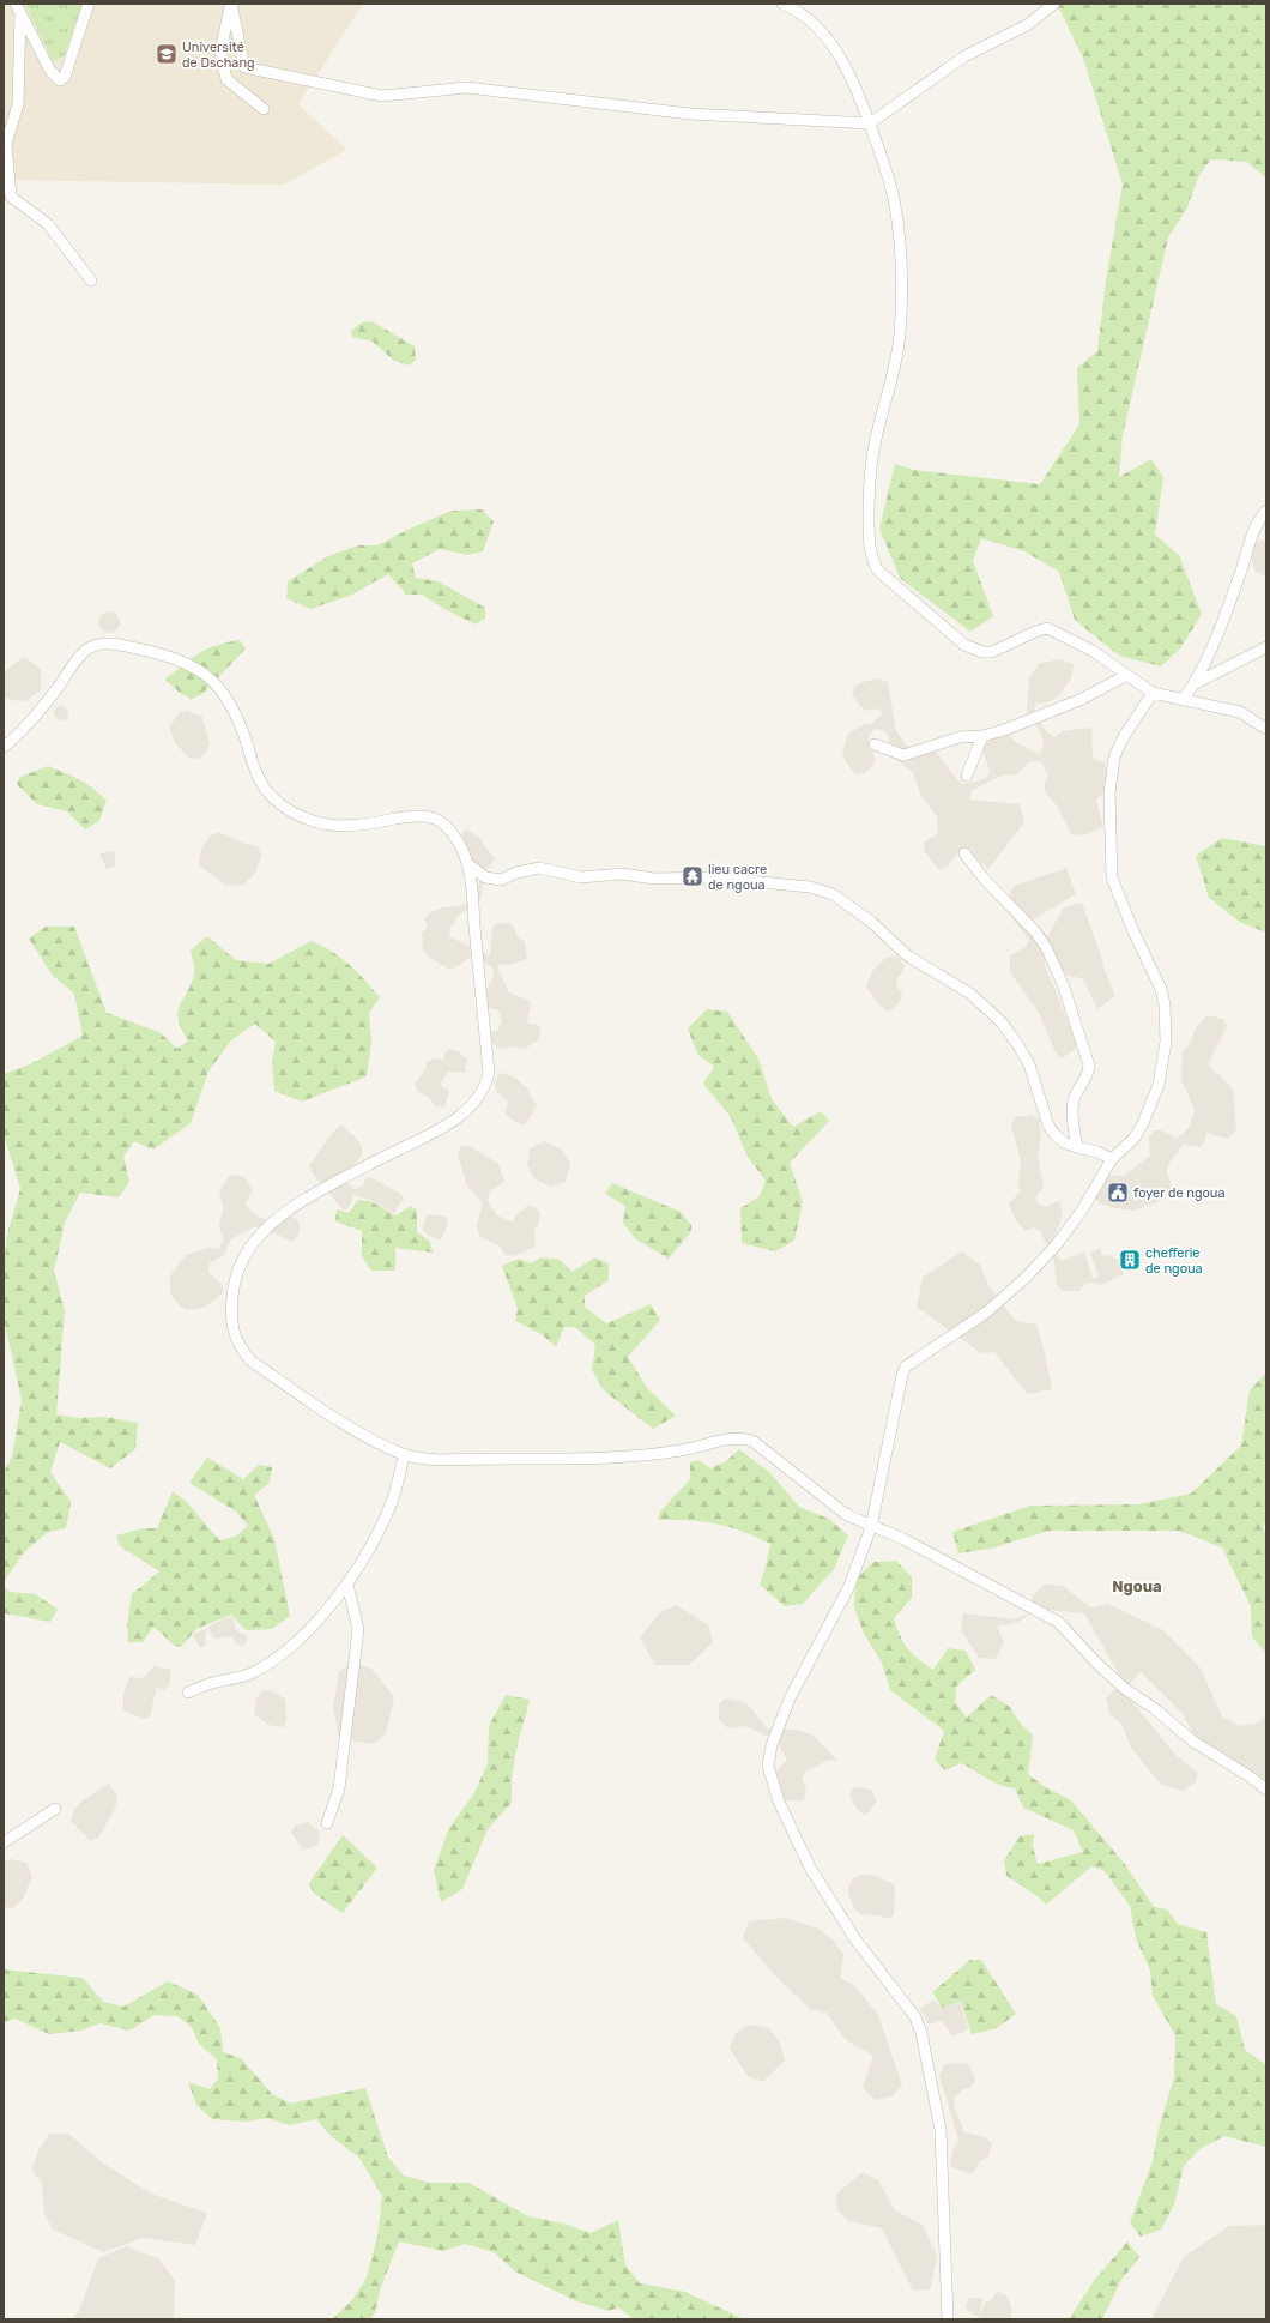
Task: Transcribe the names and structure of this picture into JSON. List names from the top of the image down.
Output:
{
  "districts": ["Ngoua"],
  "places": {
    "school or university": ["Université de Dschang"],
    "temple": ["lieu cacre de ngoua"],
    "public building": ["foyer de ngoua"],
    "building": ["chefferie de ngoua"]
  }
}
